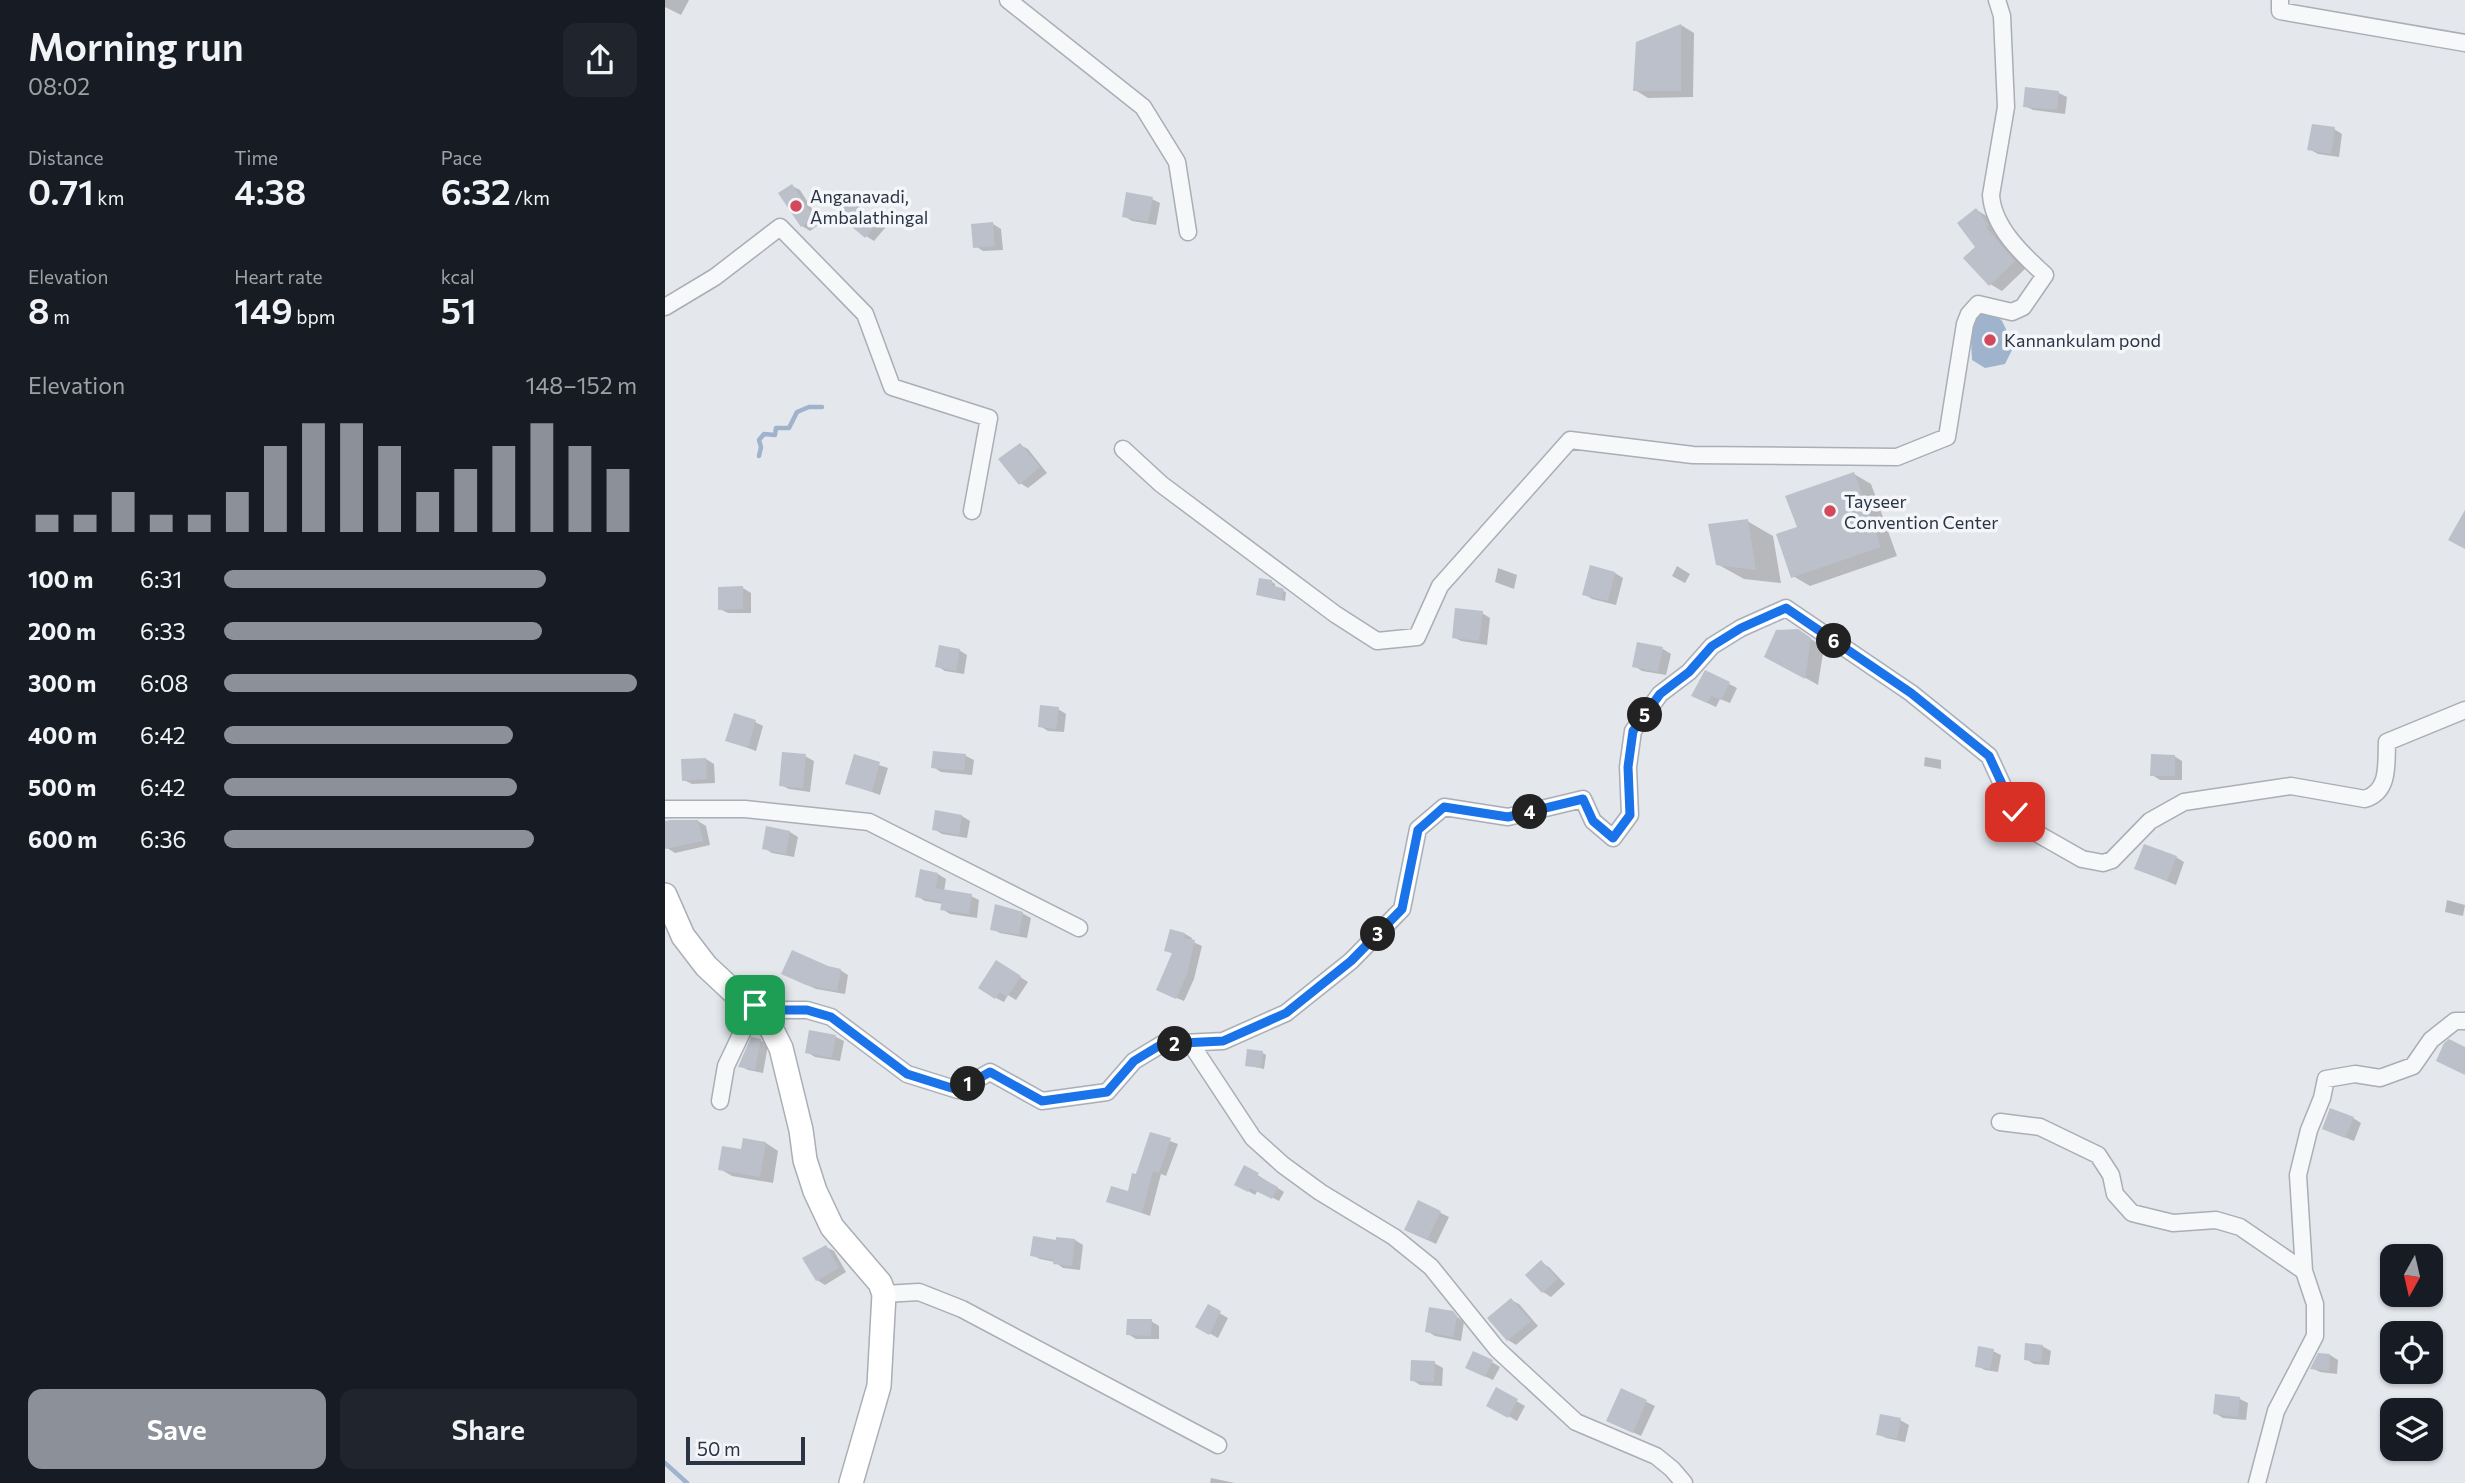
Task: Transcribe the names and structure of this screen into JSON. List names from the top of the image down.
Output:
{
  "places": ["Anganavadi, Ambalathingal", "Kannankulam pond", "Tayseer Convention Center"],
  "scale_bar": "50 m",
  "north": "bottom",
  "page": {
    "heading": ["Morning run", "08:02"],
    "stats": [
      ["Distance", "0.71 km"],
      ["Time", "4:38"],
      ["Pace", "6:32 /km"],
      ["Elevation", "8 m"],
      ["Heart rate", "149 bpm"],
      ["kcal", "51"]
    ],
    "chart": ["Elevation", "148–152 m"],
    "list": [
      {
        "name": "100 m",
        "note": "6:31"
      },
      {
        "name": "200 m",
        "note": "6:33"
      },
      {
        "name": "300 m",
        "note": "6:08"
      },
      {
        "name": "400 m",
        "note": "6:42"
      },
      {
        "name": "500 m",
        "note": "6:42"
      },
      {
        "name": "600 m",
        "note": "6:36"
      }
    ],
    "pins": [
      "6",
      "5",
      "4",
      "3",
      "2",
      "1"
    ],
    "buttons": ["Save", "Share"],
    "scale": "50 m"
  }
}
